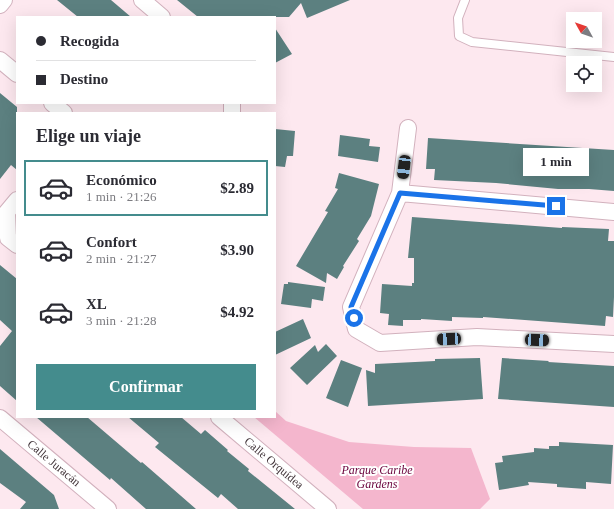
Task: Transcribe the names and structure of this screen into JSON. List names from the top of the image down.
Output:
{
  "streets": {
    "street": ["Calle Juracán", "Calle Orquídea"]
  },
  "parks": ["Parque Caribe Gardens"],
  "north": "top left",
  "page": {
    "banner": ["Recogida", "Destino"],
    "heading": "Elige un viaje",
    "bubble": "1 min",
    "list": [
      {
        "name": "Económico",
        "note": "1 min · 21:26",
        "value": "$2.89"
      },
      {
        "name": "Confort",
        "note": "2 min · 21:27",
        "value": "$3.90"
      },
      {
        "name": "XL",
        "note": "3 min · 21:28",
        "value": "$4.92"
      }
    ],
    "buttons": "Confirmar"
  }
}
